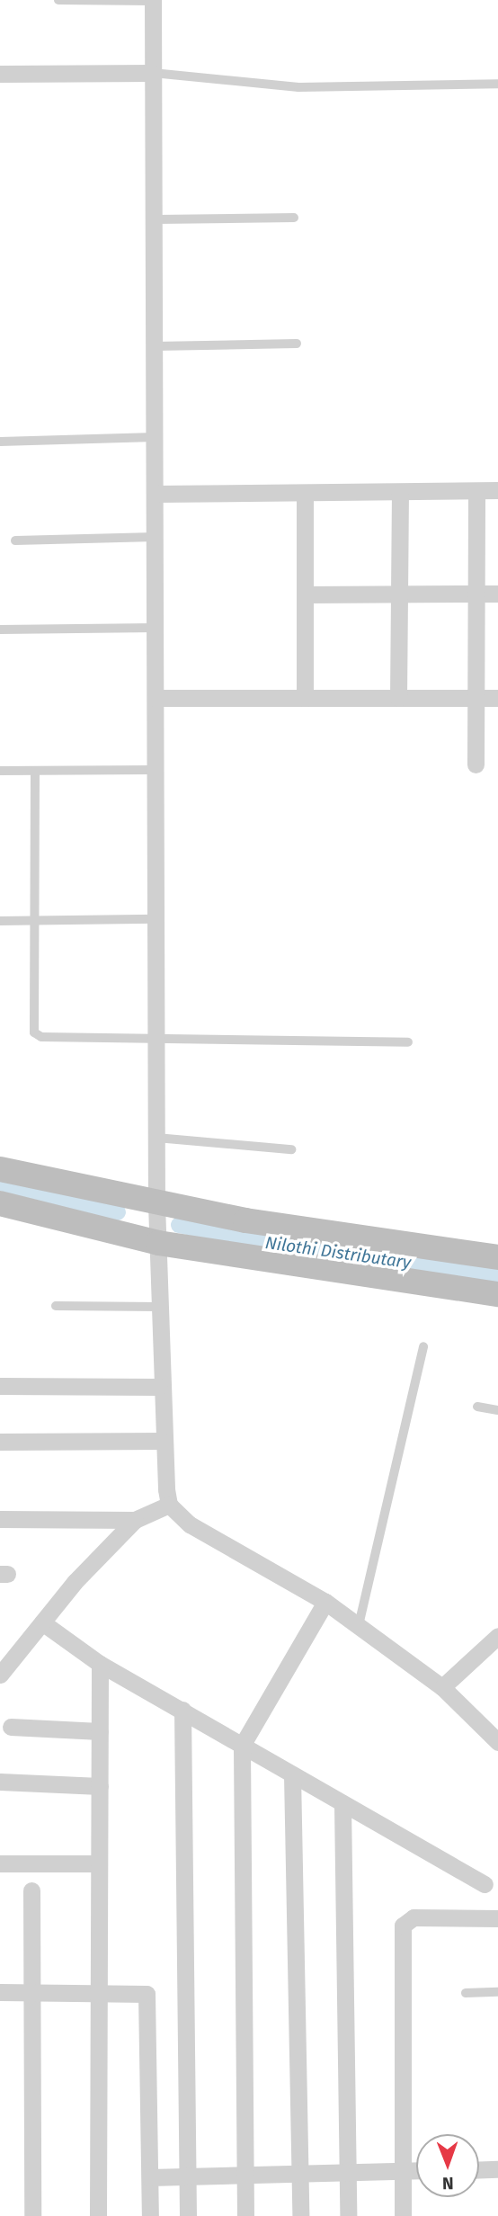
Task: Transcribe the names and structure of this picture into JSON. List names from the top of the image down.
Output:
{
  "water": ["Nilothi Distributary"],
  "north": "bottom"
}
